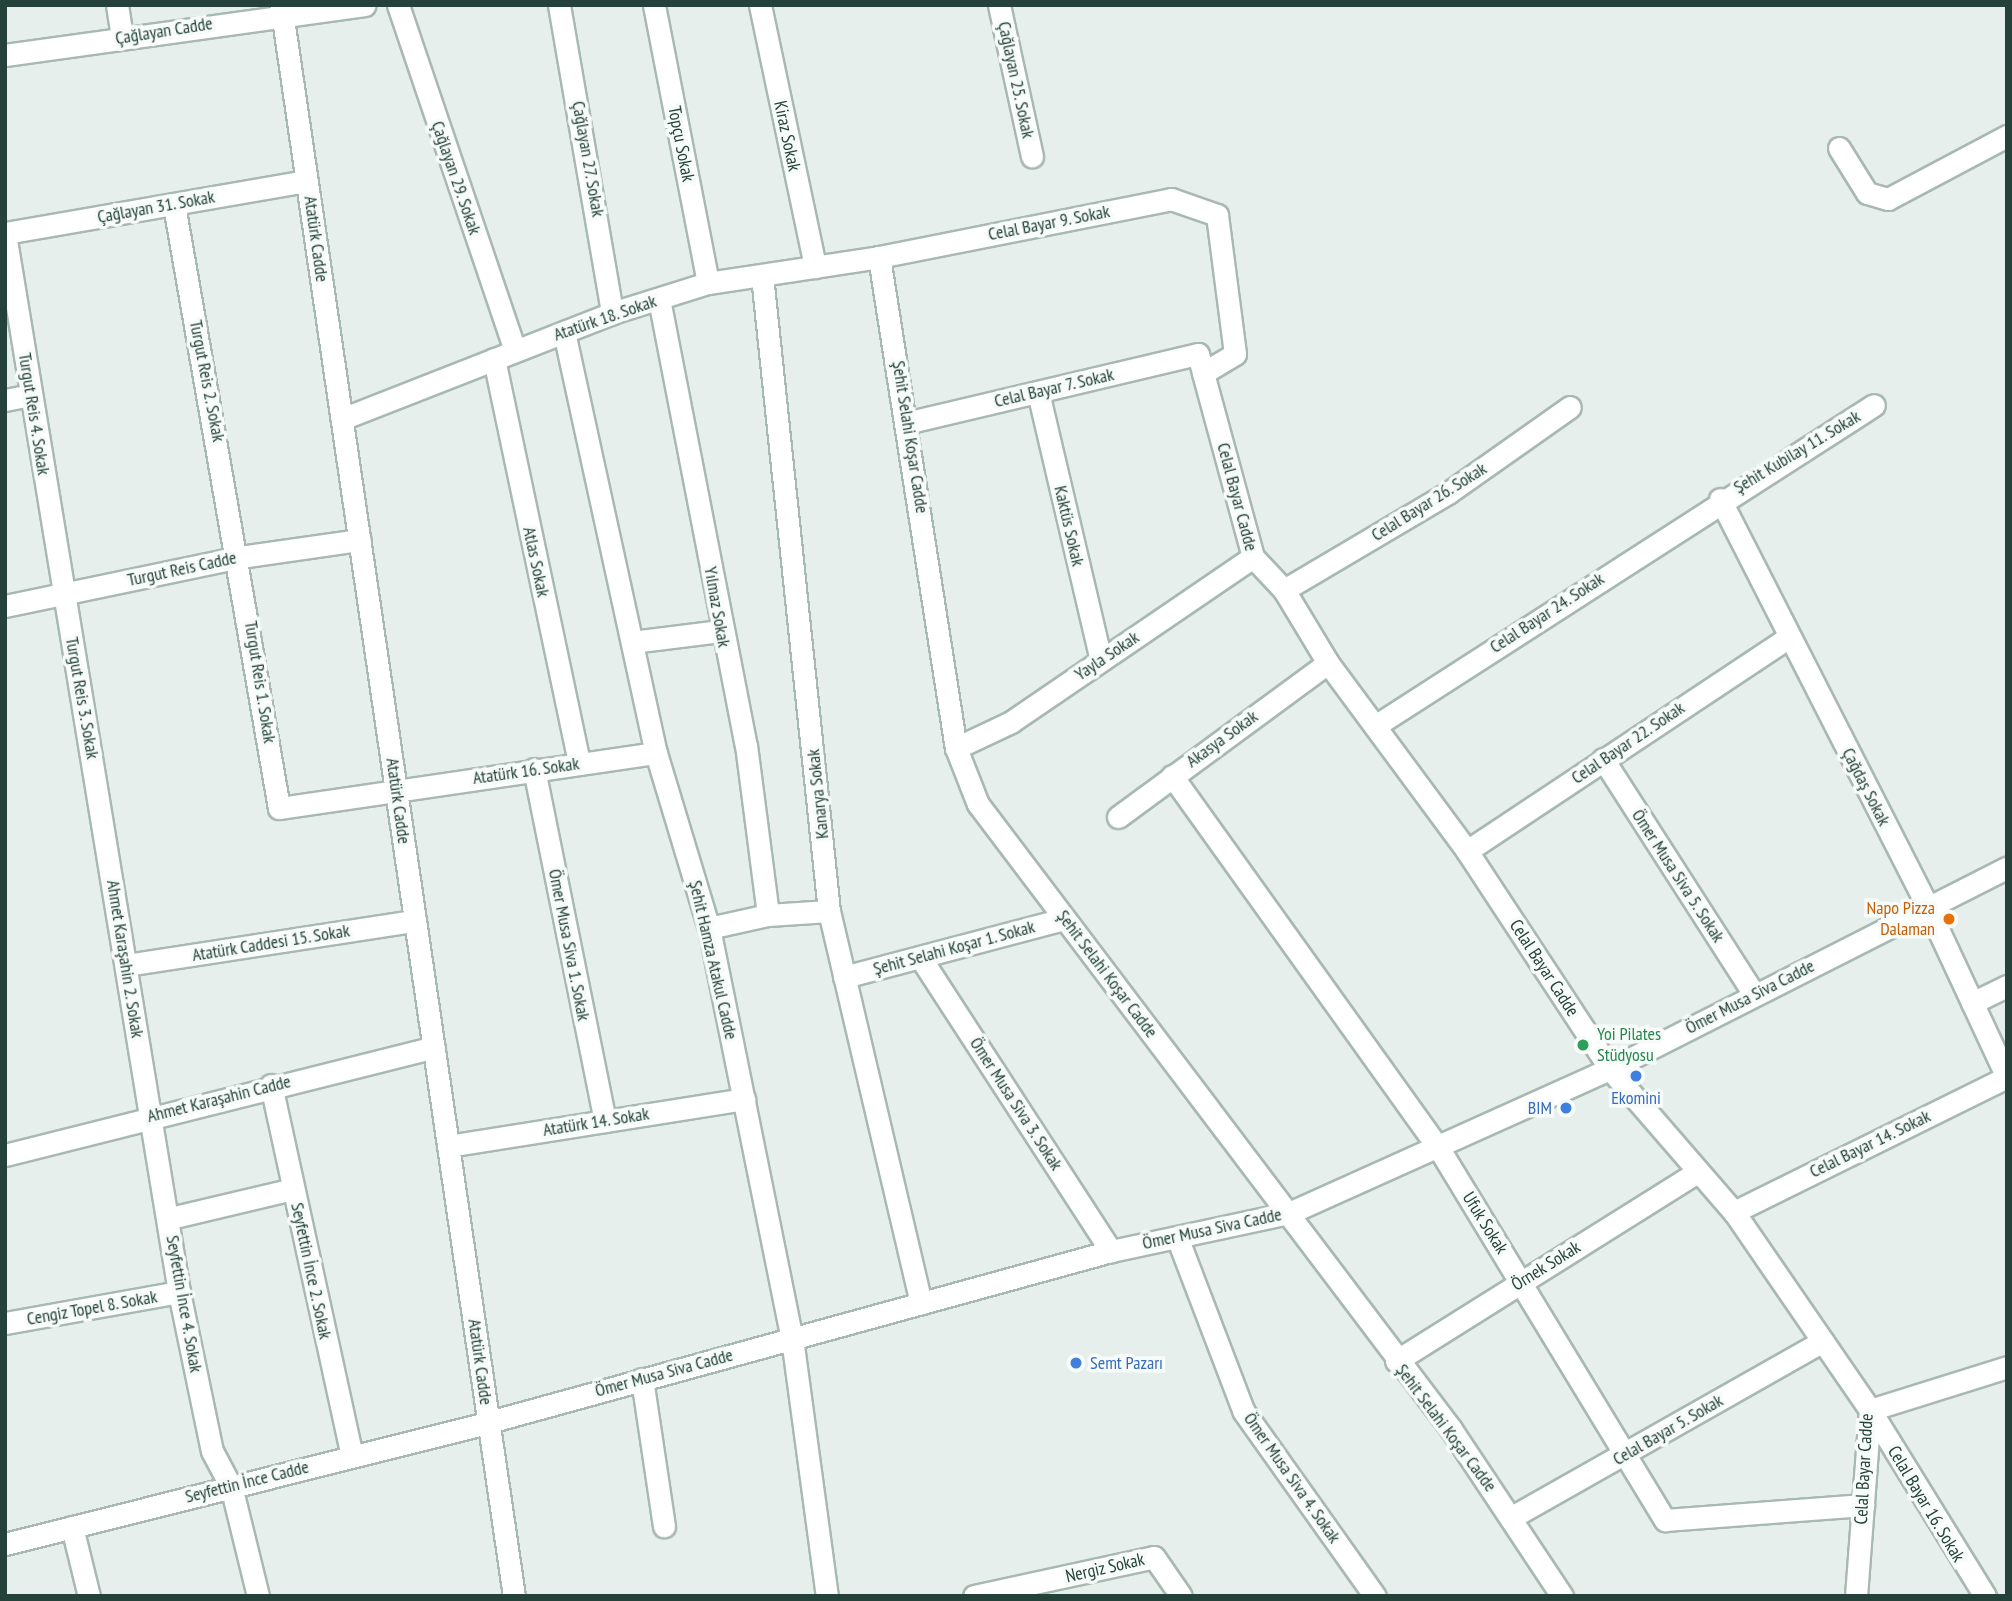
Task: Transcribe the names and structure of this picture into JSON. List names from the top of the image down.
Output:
{
  "streets": {
    "street": [
      "Çağlayan Cadde",
      "Çağlayan 25. Sokak",
      "Kiraz Sokak",
      "Topçu Sokak",
      "Çağlayan 27. Sokak",
      "Çağlayan 29. Sokak",
      "Çağlayan 31. Sokak",
      "Celal Bayar 9. Sokak",
      "Atatürk Cadde",
      "Atatürk 18. Sokak",
      "Turgut Reis 2. Sokak",
      "Celal Bayar 7. Sokak",
      "Turgut Reis 4. Sokak",
      "Şehit Selahi Koşar Cadde",
      "Şehit Kubilay 11. Sokak",
      "Celal Bayar Cadde",
      "Celal Bayar 26. Sokak",
      "Kaktüs Sokak",
      "Atlas Sokak",
      "Turgut Reis Cadde",
      "Yılmaz Sokak",
      "Celal Bayar 24. Sokak",
      "Yayla Sokak",
      "Turgut Reis 1. Sokak",
      "Turgut Reis 3. Sokak",
      "Akasya Sokak",
      "Celal Bayar 22. Sokak",
      "Atatürk 16. Sokak",
      "Çağdaş Sokak",
      "Kanarya Sokak",
      "Ömer Musa Siva 5. Sokak",
      "Atatürk Caddesi 15. Sokak",
      "Ömer Musa Siva 1. Sokak",
      "Şehit Selahi Koşar 1. Sokak",
      "Ahmet Karaşahin 2. Sokak",
      "Şehit Hamza Atakul Cadde",
      "Ömer Musa Siva Cadde",
      "Ahmet Karaşahin Cadde",
      "Ömer Musa Siva 3. Sokak",
      "Atatürk 14. Sokak",
      "Celal Bayar 14. Sokak",
      "Ufuk Sokak",
      "Örnek Sokak",
      "Seyfettin İnce 2. Sokak",
      "Seyfettin İnce 4. Sokak",
      "Cengiz Topel 8. Sokak",
      "Celal Bayar 5. Sokak",
      "Ömer Musa Siva 4. Sokak",
      "Seyfettin İnce Cadde",
      "Celal Bayar 16. Sokak",
      "Nergiz Sokak"
    ]
  },
  "crossings": [
    ["Çağlayan Cadde", "Atatürk Cadde"],
    ["Kiraz Sokak", "Atatürk 18. Sokak"],
    ["Topçu Sokak", "Atatürk 18. Sokak"],
    ["Çağlayan 27. Sokak", "Atatürk 18. Sokak"],
    ["Çağlayan 29. Sokak", "Atatürk 18. Sokak"],
    ["Çağlayan 31. Sokak", "Atatürk Cadde"],
    ["Çağlayan 31. Sokak", "Turgut Reis 2. Sokak"],
    ["Çağlayan 31. Sokak", "Turgut Reis 4. Sokak"],
    ["Celal Bayar 9. Sokak", "Atatürk 18. Sokak"],
    ["Celal Bayar 9. Sokak", "Celal Bayar 7. Sokak"],
    ["Celal Bayar 9. Sokak", "Şehit Selahi Koşar Cadde"],
    ["Celal Bayar 9. Sokak", "Celal Bayar Cadde"],
    ["Atatürk Cadde", "Atatürk 18. Sokak"],
    ["Atatürk Cadde", "Turgut Reis Cadde"],
    ["Atatürk Cadde", "Atatürk 16. Sokak"],
    ["Atatürk Cadde", "Atatürk Caddesi 15. Sokak"],
    ["Atatürk Cadde", "Ömer Musa Siva Cadde"],
    ["Atatürk Cadde", "Ahmet Karaşahin Cadde"],
    ["Atatürk Cadde", "Atatürk 14. Sokak"],
    ["Atatürk Cadde", "Seyfettin İnce Cadde"],
    ["Atatürk 18. Sokak", "Şehit Selahi Koşar Cadde"],
    ["Atatürk 18. Sokak", "Atlas Sokak"],
    ["Atatürk 18. Sokak", "Yılmaz Sokak"],
    ["Atatürk 18. Sokak", "Kanarya Sokak"],
    ["Atatürk 18. Sokak", "Şehit Hamza Atakul Cadde"],
    ["Turgut Reis 2. Sokak", "Turgut Reis Cadde"],
    ["Turgut Reis 2. Sokak", "Turgut Reis 1. Sokak"],
    ["Celal Bayar 7. Sokak", "Şehit Selahi Koşar Cadde"],
    ["Celal Bayar 7. Sokak", "Celal Bayar Cadde"],
    ["Celal Bayar 7. Sokak", "Kaktüs Sokak"],
    ["Turgut Reis 4. Sokak", "Turgut Reis Cadde"],
    ["Turgut Reis 4. Sokak", "Turgut Reis 3. Sokak"],
    ["Şehit Selahi Koşar Cadde", "Yayla Sokak"],
    ["Şehit Selahi Koşar Cadde", "Şehit Selahi Koşar 1. Sokak"],
    ["Şehit Selahi Koşar Cadde", "Ömer Musa Siva Cadde"],
    ["Şehit Selahi Koşar Cadde", "Örnek Sokak"],
    ["Şehit Selahi Koşar Cadde", "Celal Bayar 5. Sokak"],
    ["Şehit Kubilay 11. Sokak", "Celal Bayar 24. Sokak"],
    ["Şehit Kubilay 11. Sokak", "Çağdaş Sokak"],
    ["Celal Bayar Cadde", "Celal Bayar 26. Sokak"],
    ["Celal Bayar Cadde", "Celal Bayar 24. Sokak"],
    ["Celal Bayar Cadde", "Yayla Sokak"],
    ["Celal Bayar Cadde", "Akasya Sokak"],
    ["Celal Bayar Cadde", "Celal Bayar 22. Sokak"],
    ["Celal Bayar Cadde", "Ömer Musa Siva Cadde"],
    ["Celal Bayar Cadde", "Celal Bayar 14. Sokak"],
    ["Celal Bayar Cadde", "Ufuk Sokak"],
    ["Celal Bayar Cadde", "Örnek Sokak"],
    ["Celal Bayar Cadde", "Celal Bayar 5. Sokak"],
    ["Celal Bayar Cadde", "Celal Bayar 16. Sokak"],
    ["Kaktüs Sokak", "Yayla Sokak"],
    ["Atlas Sokak", "Atatürk 16. Sokak"],
    ["Turgut Reis Cadde", "Turgut Reis 1. Sokak"],
    ["Turgut Reis Cadde", "Turgut Reis 3. Sokak"],
    ["Celal Bayar 24. Sokak", "Çağdaş Sokak"],
    ["Turgut Reis 1. Sokak", "Atatürk 16. Sokak"],
    ["Turgut Reis 3. Sokak", "Ahmet Karaşahin 2. Sokak"],
    ["Akasya Sokak", "Ufuk Sokak"],
    ["Celal Bayar 22. Sokak", "Çağdaş Sokak"],
    ["Celal Bayar 22. Sokak", "Ömer Musa Siva 5. Sokak"],
    ["Atatürk 16. Sokak", "Ömer Musa Siva 1. Sokak"],
    ["Atatürk 16. Sokak", "Şehit Hamza Atakul Cadde"],
    ["Çağdaş Sokak", "Ömer Musa Siva Cadde"],
    ["Çağdaş Sokak", "Celal Bayar 14. Sokak"],
    ["Kanarya Sokak", "Şehit Selahi Koşar 1. Sokak"],
    ["Kanarya Sokak", "Ömer Musa Siva Cadde"],
    ["Ömer Musa Siva 5. Sokak", "Ömer Musa Siva Cadde"],
    ["Atatürk Caddesi 15. Sokak", "Ahmet Karaşahin 2. Sokak"],
    ["Ömer Musa Siva 1. Sokak", "Atatürk 14. Sokak"],
    ["Şehit Selahi Koşar 1. Sokak", "Ömer Musa Siva 3. Sokak"],
    ["Ahmet Karaşahin 2. Sokak", "Ahmet Karaşahin Cadde"],
    ["Ahmet Karaşahin 2. Sokak", "Seyfettin İnce 4. Sokak"],
    ["Şehit Hamza Atakul Cadde", "Ömer Musa Siva Cadde"],
    ["Şehit Hamza Atakul Cadde", "Atatürk 14. Sokak"],
    ["Ömer Musa Siva Cadde", "Ömer Musa Siva 3. Sokak"],
    ["Ömer Musa Siva Cadde", "Ufuk Sokak"],
    ["Ömer Musa Siva Cadde", "Ömer Musa Siva 4. Sokak"],
    ["Ömer Musa Siva Cadde", "Seyfettin İnce Cadde"],
    ["Ahmet Karaşahin Cadde", "Seyfettin İnce 2. Sokak"],
    ["Ahmet Karaşahin Cadde", "Seyfettin İnce 4. Sokak"],
    ["Ufuk Sokak", "Örnek Sokak"],
    ["Ufuk Sokak", "Celal Bayar 5. Sokak"],
    ["Seyfettin İnce 2. Sokak", "Seyfettin İnce Cadde"],
    ["Seyfettin İnce 4. Sokak", "Cengiz Topel 8. Sokak"],
    ["Seyfettin İnce 4. Sokak", "Seyfettin İnce Cadde"]
  ],
  "places": [
    "Napo Pizza Dalaman",
    "Yoi Pilates Stüdyosu",
    "Ekomini",
    "BIM",
    "Semt Pazarı"
  ]
}
